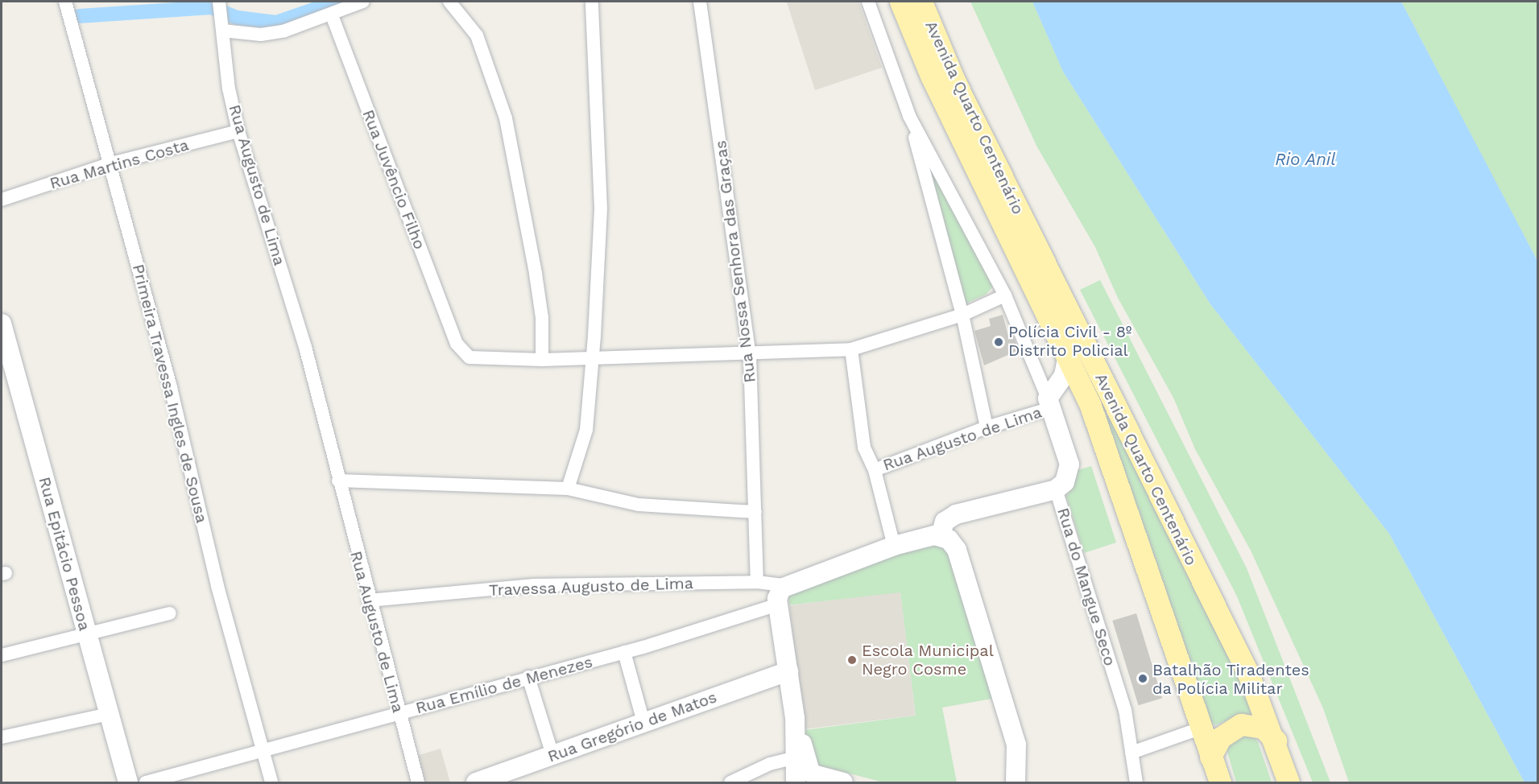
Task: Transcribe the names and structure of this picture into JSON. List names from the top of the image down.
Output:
{
  "streets": {
    "main road": ["Avenida Quarto Centenário"],
    "street": [
      "Rua Martins Costa",
      "Rua Juvêncio Filho",
      "Rua Augusto de Lima",
      "Rua Nossa Senhora das Graças",
      "Primeira Travessa Ingles de Sousa",
      "Rua Epitácio Pessoa",
      "Travessa Augusto de Lima",
      "Rua do Mangue Seco",
      "Rua Emílio de Menezes",
      "Rua Gregório de Matos"
    ]
  },
  "crossings": [
    ["Avenida Quarto Centenário", "Rua Augusto de Lima"],
    ["Rua Martins Costa", "Rua Augusto de Lima"],
    ["Rua Martins Costa", "Primeira Travessa Ingles de Sousa"],
    ["Rua Augusto de Lima", "Travessa Augusto de Lima"],
    ["Rua Augusto de Lima", "Rua do Mangue Seco"],
    ["Rua Augusto de Lima", "Rua Emílio de Menezes"],
    ["Rua Nossa Senhora das Graças", "Travessa Augusto de Lima"],
    ["Primeira Travessa Ingles de Sousa", "Rua Emílio de Menezes"]
  ],
  "water": ["Rio Anil"],
  "places": ["Polícia Civil - 8º Distrito Policial", "Escola Municipal Negro Cosme", "Batalhão Tiradentes da Polícia Militar"]
}
